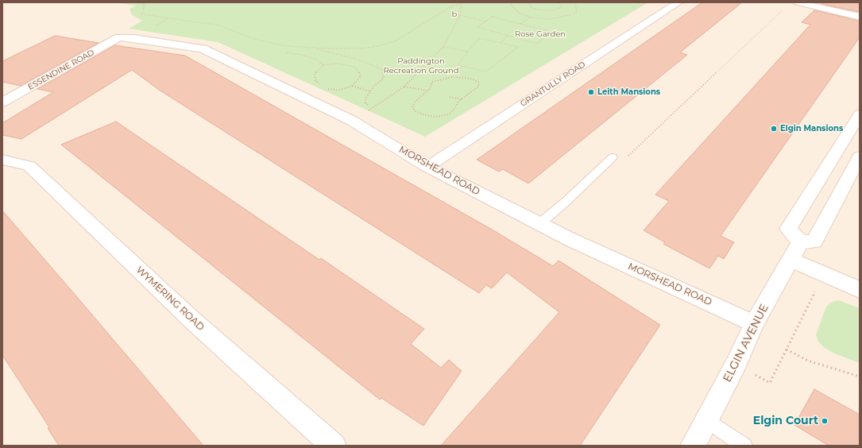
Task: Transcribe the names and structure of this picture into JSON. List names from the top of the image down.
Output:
{
  "streets": {
    "street": [
      "ESSENDINE ROAD",
      "GRANTULLY ROAD",
      "MORSHEAD ROAD",
      "WYMERING ROAD",
      "ELGIN AVENUE"
    ]
  },
  "crossings": [
    ["ESSENDINE ROAD", "MORSHEAD ROAD"],
    ["GRANTULLY ROAD", "MORSHEAD ROAD"],
    ["MORSHEAD ROAD", "ELGIN AVENUE"]
  ],
  "parks": ["b", "Rose Garden", "Paddington Recreation Ground"],
  "places": ["Leith Mansions", "Elgin Mansions", "Elgin Court"]
}
